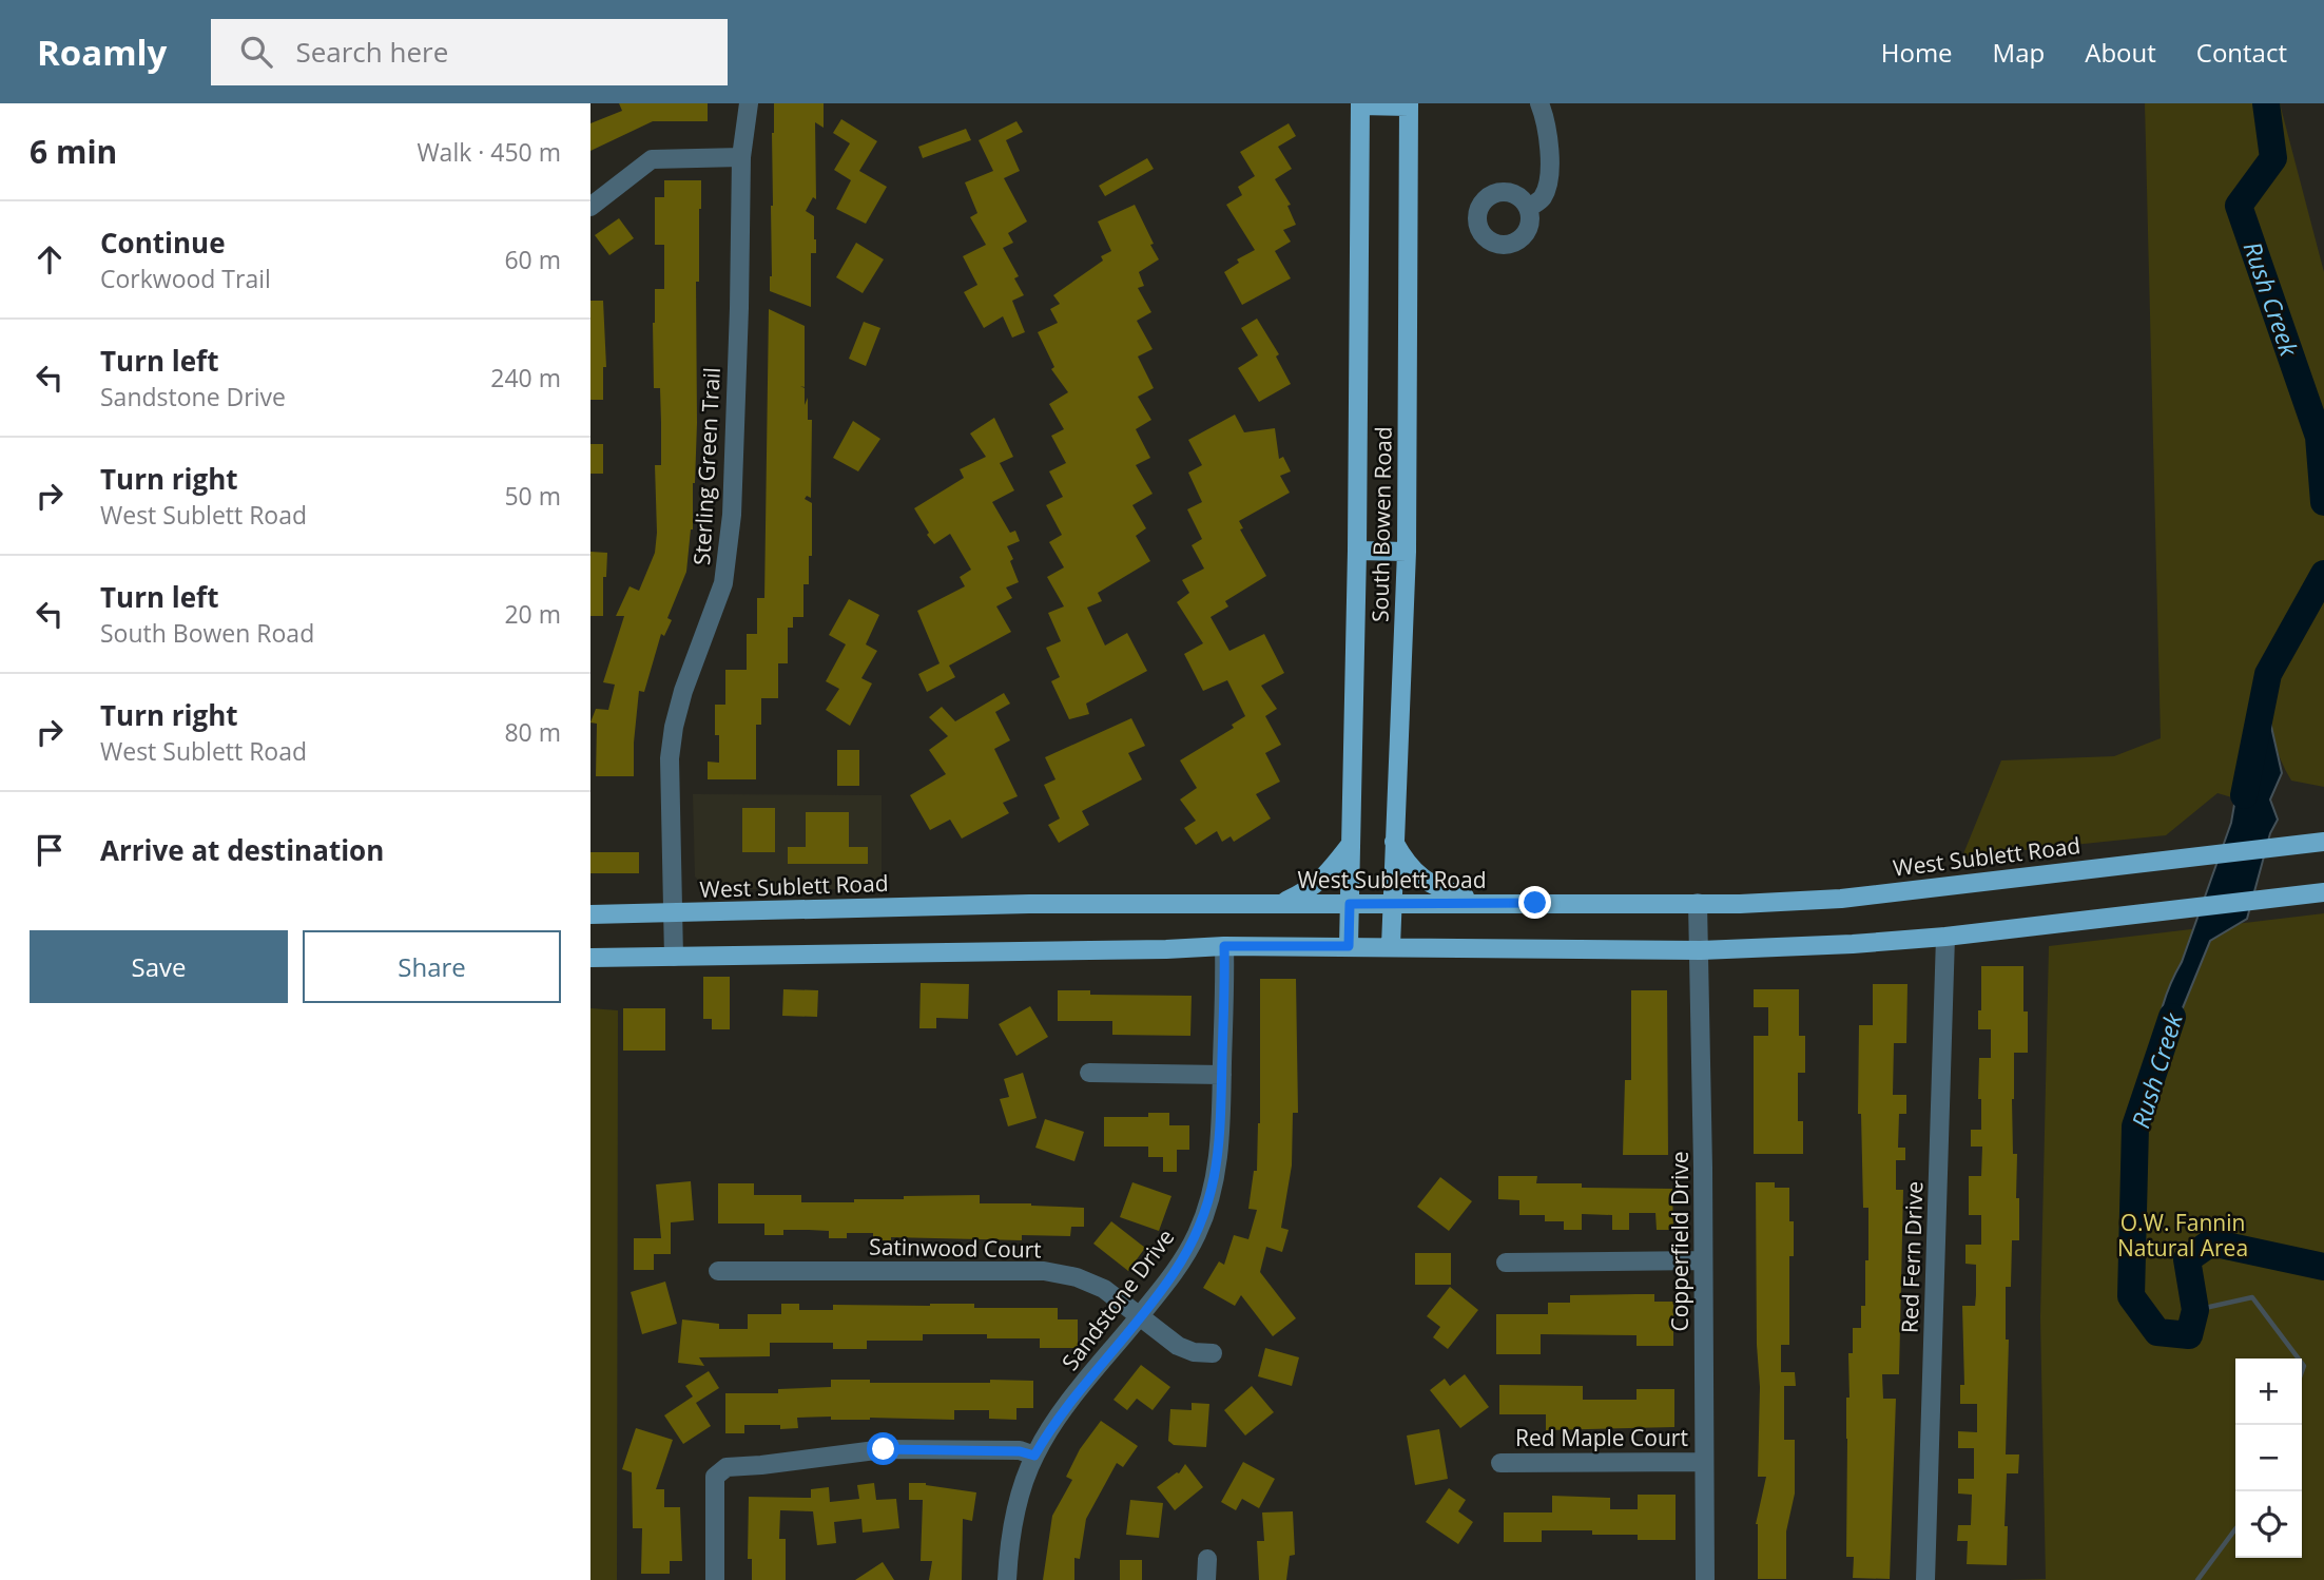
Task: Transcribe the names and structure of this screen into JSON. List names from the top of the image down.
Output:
{
  "streets": {
    "main road": ["South Bowen Road", "West Sublett Road"],
    "street": [
      "Sterling Green Trail",
      "Copperfield Drive",
      "Satinwood Court",
      "Red Fern Drive",
      "Sandstone Drive",
      "Red Maple Court"
    ]
  },
  "crossings": [
    ["Sterling Green Trail", "West Sublett Road"],
    ["South Bowen Road", "West Sublett Road"],
    ["West Sublett Road", "Copperfield Drive"],
    ["Copperfield Drive", "Red Maple Court"],
    ["Satinwood Court", "Sandstone Drive"]
  ],
  "water": ["Rush Creek"],
  "parks": ["O.W. Fannin Natural Area"],
  "page": {
    "header": "Roamly",
    "search": "Search here",
    "nav": [
      "Home",
      "Map",
      "About",
      "Contact"
    ],
    "heading": ["6 min", "Walk · 450 m"],
    "list": [
      ["Continue", "Corkwood Trail", "60 m"],
      ["Turn left", "Sandstone Drive", "240 m"],
      ["Turn right", "West Sublett Road", "50 m"],
      ["Turn left", "South Bowen Road", "20 m"],
      ["Turn right", "West Sublett Road", "80 m"],
      "Arrive at destination"
    ],
    "buttons": ["Save", "Share"],
    "map_buttons": ["+", "−"]
  }
}
